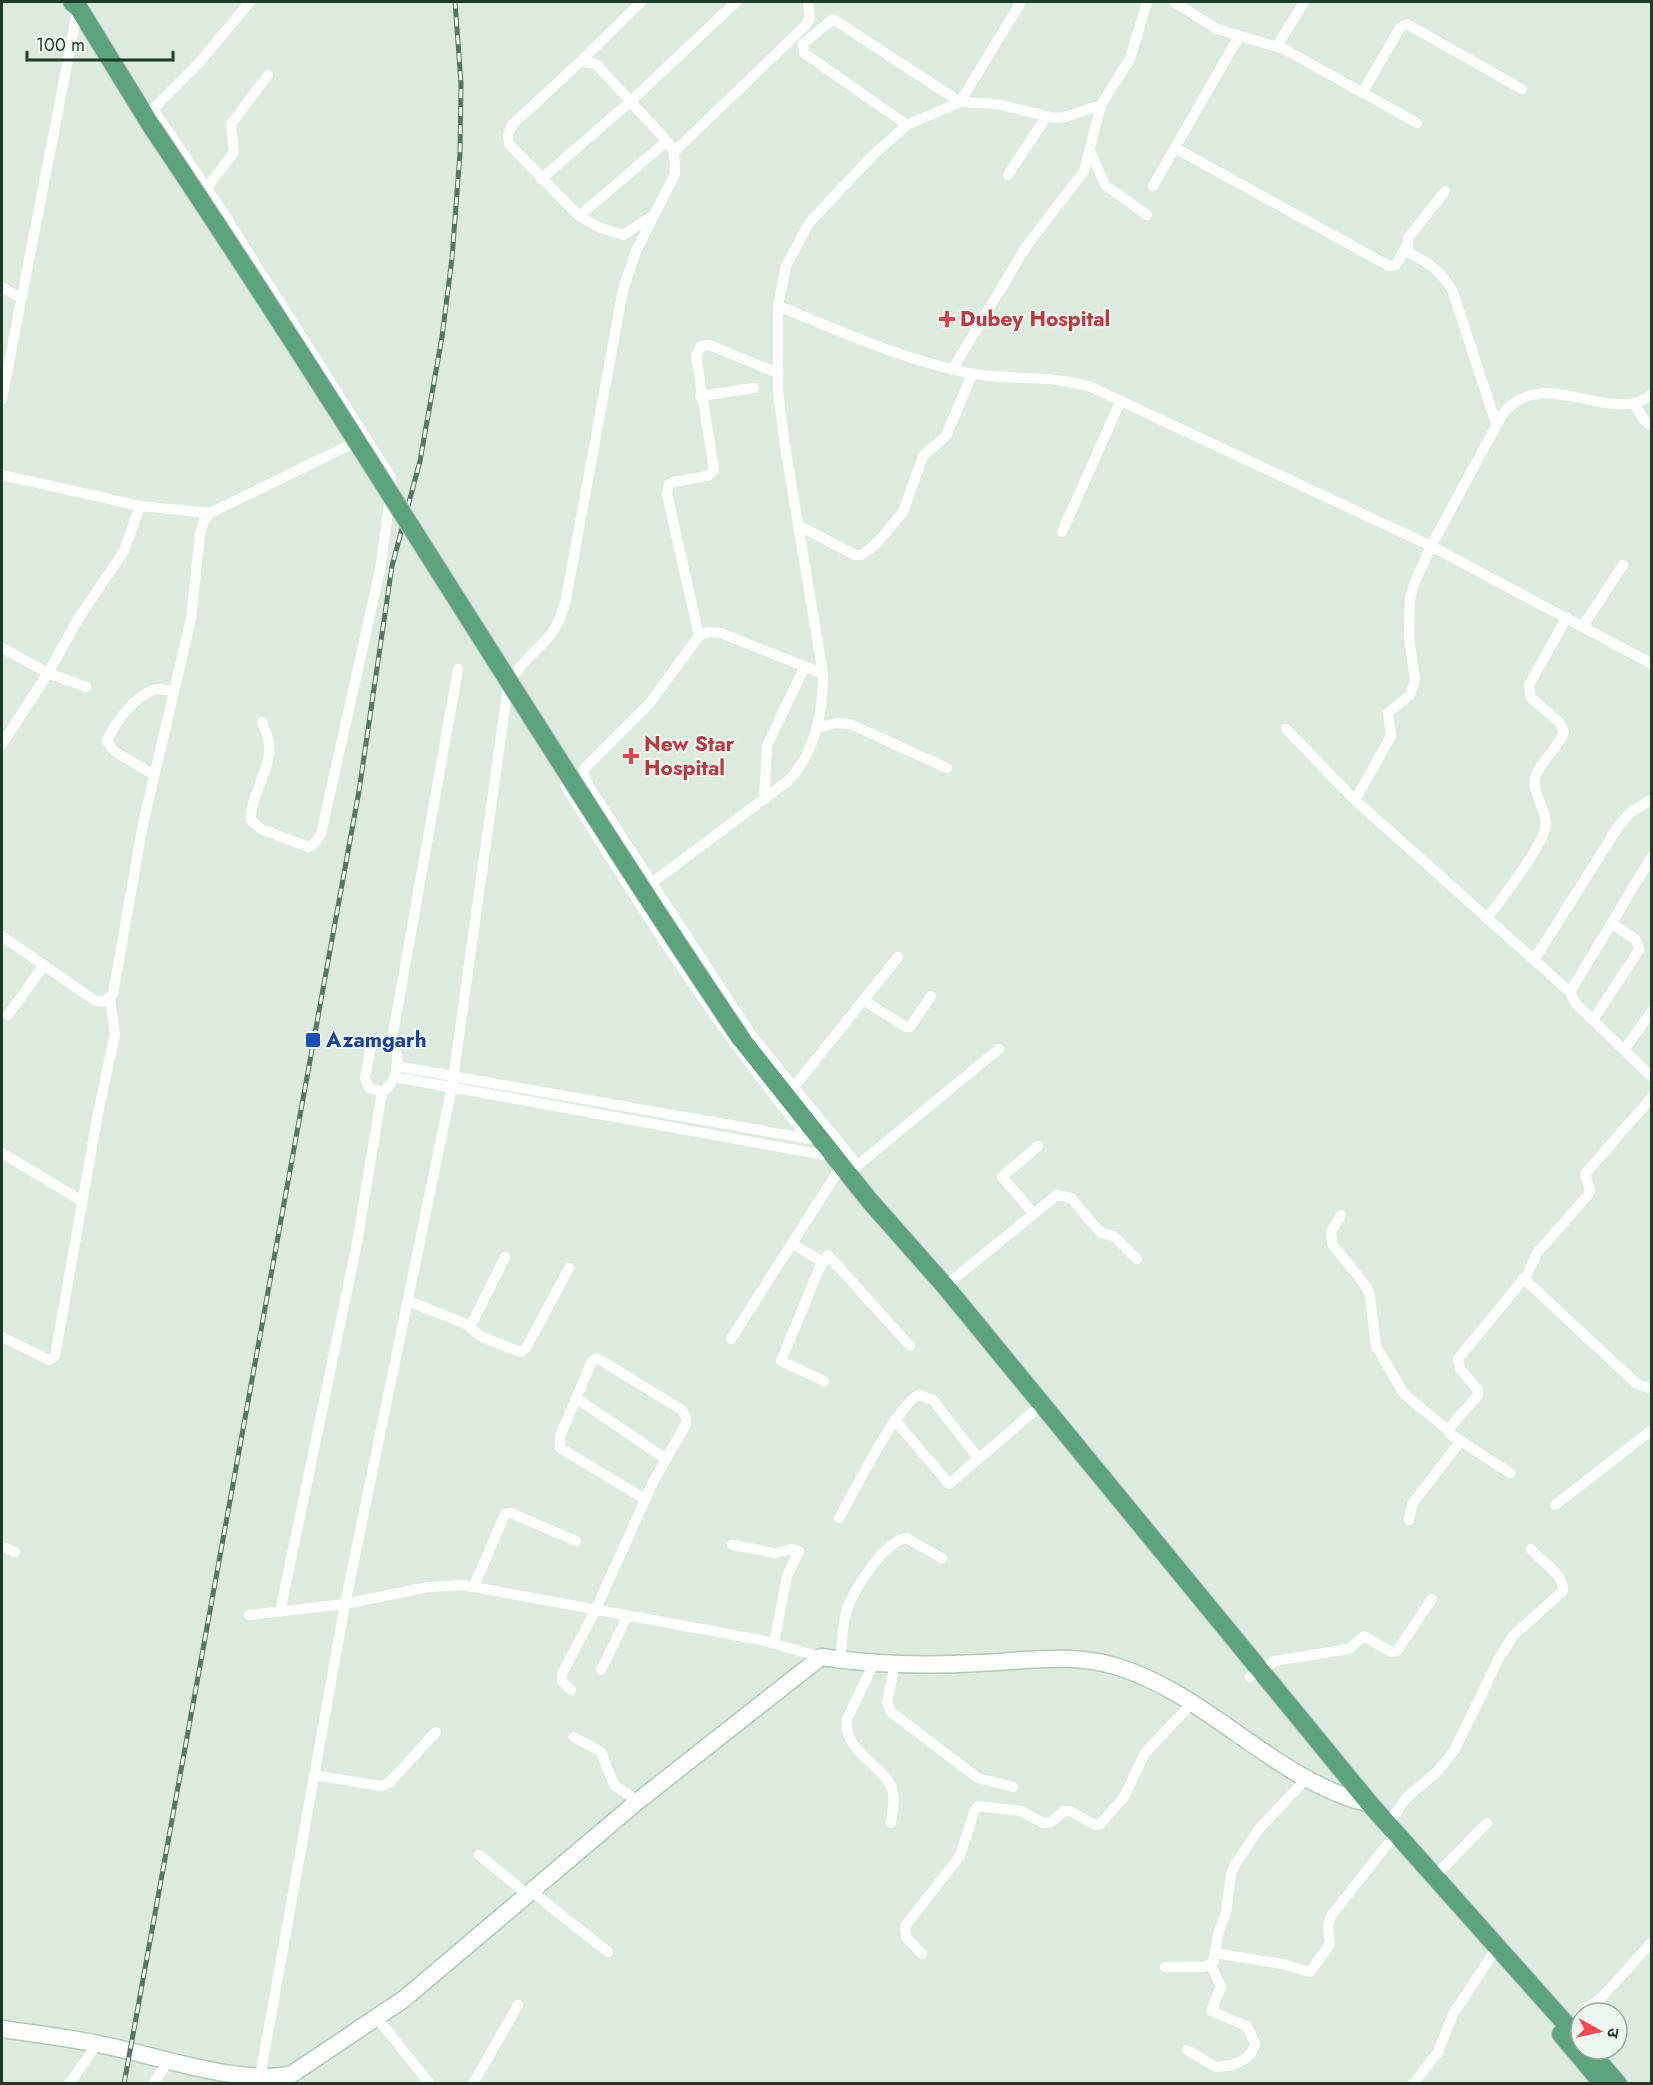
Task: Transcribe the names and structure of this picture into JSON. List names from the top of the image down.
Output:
{
  "places": {
    "health": ["Dubey Hospital", "New Star Hospital"],
    "transit": ["Azamgarh"]
  },
  "scale_bar": "100 m",
  "north": "right"
}
